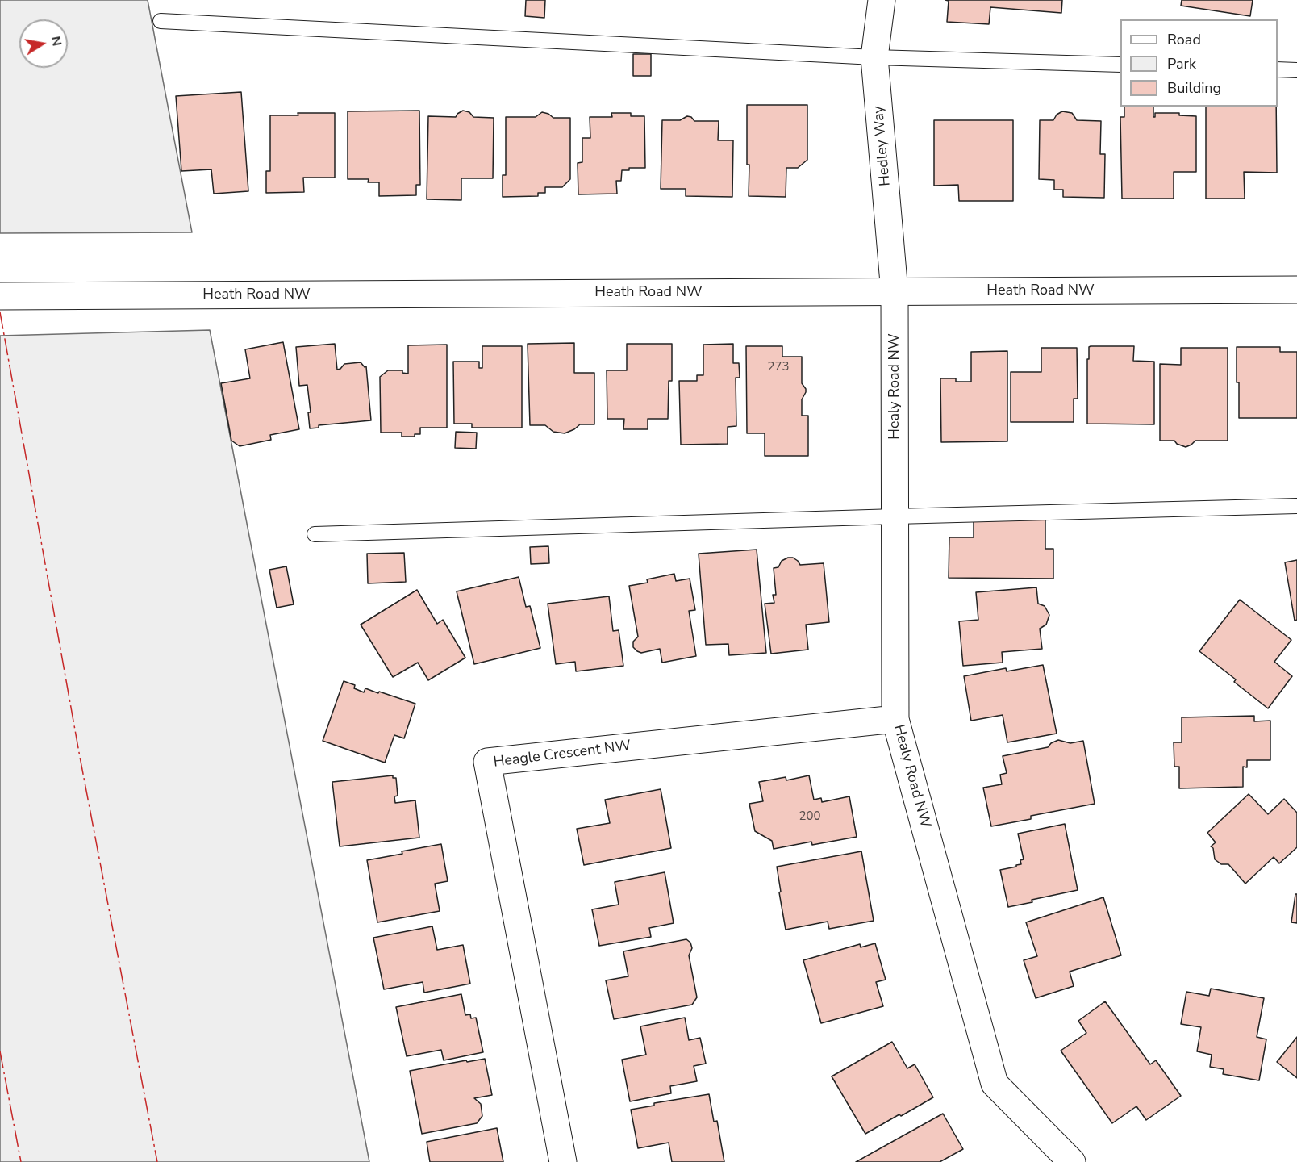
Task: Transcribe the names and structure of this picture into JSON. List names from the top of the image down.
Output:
{
  "streets": {
    "street": [
      "Hedley Way",
      "Heath Road NW",
      "Healy Road NW",
      "Heagle Crescent NW"
    ]
  },
  "crossings": [
    ["Hedley Way", "Heath Road NW"],
    ["Hedley Way", "Healy Road NW"],
    ["Heath Road NW", "Healy Road NW"],
    ["Healy Road NW", "Heagle Crescent NW"]
  ],
  "house_numbers": ["273", "200"],
  "legend": ["Road", "Park", "Building"],
  "north": "right"
}
